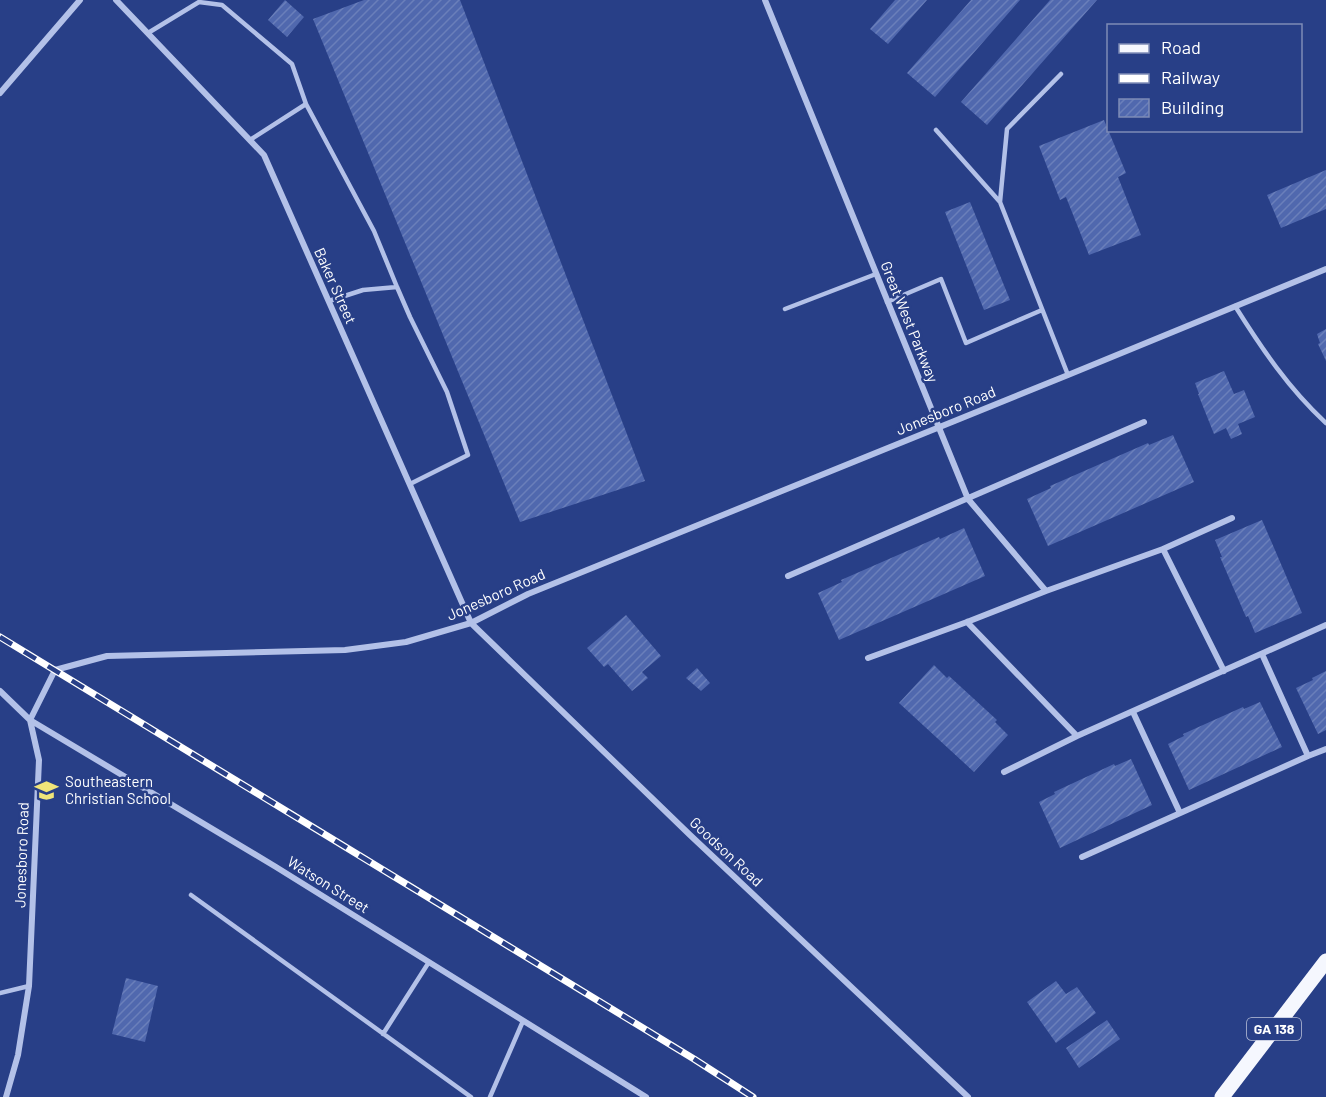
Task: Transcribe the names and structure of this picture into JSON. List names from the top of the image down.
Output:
{
  "streets": {
    "main road": ["GA 138"],
    "street": [
      "Baker Street",
      "Great West Parkway",
      "Jonesboro Road",
      "Goodson Road",
      "Watson Street"
    ]
  },
  "crossings": [
    ["Baker Street", "Jonesboro Road"],
    ["Baker Street", "Goodson Road"],
    ["Great West Parkway", "Jonesboro Road"],
    ["Jonesboro Road", "Goodson Road"],
    ["Jonesboro Road", "Watson Street"]
  ],
  "places": {
    "school or university": ["Southeastern Christian School"]
  },
  "legend": ["Road", "Railway", "Building"]
}
